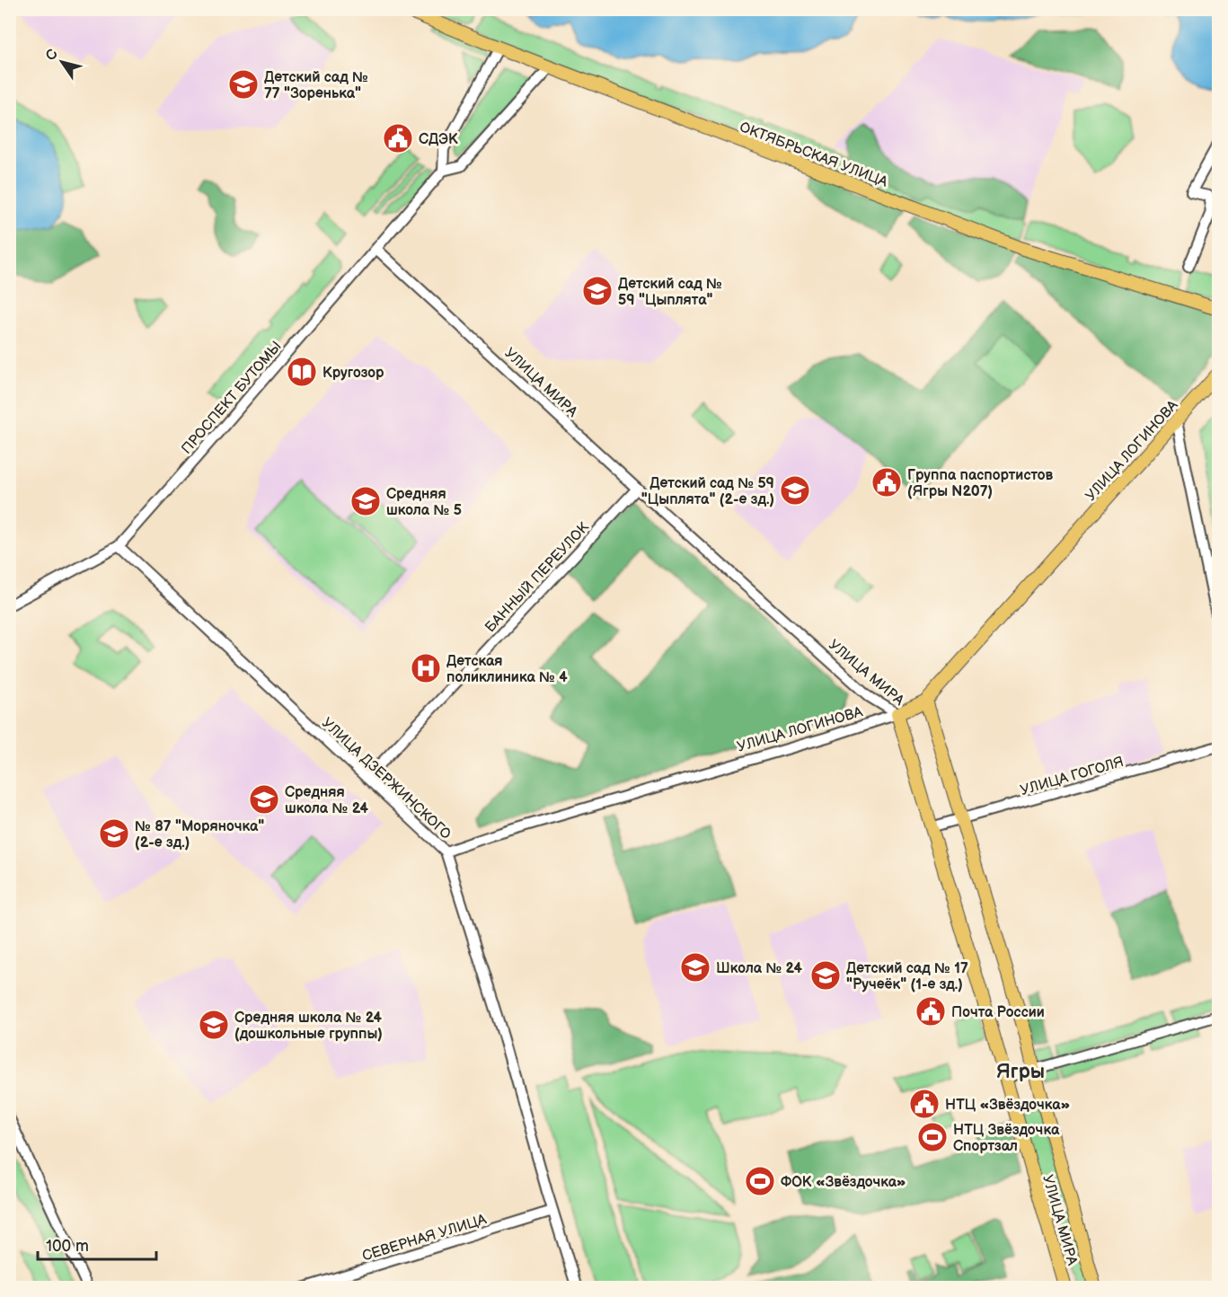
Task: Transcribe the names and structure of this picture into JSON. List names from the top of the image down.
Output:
{
  "streets": {
    "main road": ["ОКТЯБРЬСКАЯ УЛИЦА", "УЛИЦА МИРА", "УЛИЦА ЛОГИНОВА"],
    "street": [
      "ПРОСПЕКТ БУТОМЫ",
      "БАННЫЙ ПЕРЕУЛОК",
      "УЛИЦА ГОГОЛЯ",
      "УЛИЦА ДЗЕРЖИНСКОГО",
      "СЕВЕРНАЯ УЛИЦА"
    ]
  },
  "crossings": [
    ["ОКТЯБРЬСКАЯ УЛИЦА", "ПРОСПЕКТ БУТОМЫ"],
    ["УЛИЦА МИРА", "ПРОСПЕКТ БУТОМЫ"],
    ["УЛИЦА МИРА", "УЛИЦА ЛОГИНОВА"],
    ["УЛИЦА МИРА", "БАННЫЙ ПЕРЕУЛОК"],
    ["УЛИЦА МИРА", "УЛИЦА ГОГОЛЯ"],
    ["ПРОСПЕКТ БУТОМЫ", "УЛИЦА ДЗЕРЖИНСКОГО"],
    ["УЛИЦА ЛОГИНОВА", "УЛИЦА ДЗЕРЖИНСКОГО"],
    ["БАННЫЙ ПЕРЕУЛОК", "УЛИЦА ДЗЕРЖИНСКОГО"],
    ["УЛИЦА ДЗЕРЖИНСКОГО", "СЕВЕРНАЯ УЛИЦА"]
  ],
  "districts": ["Ягры"],
  "places": {
    "school or university": [
      "Детский сад № 77 \"Зоренька\"",
      "Детский сад № 59 \"Цыплята\"",
      "Детский сад № 59 \"Цыплята\" (2-е зд.)",
      "Средняя школа № 5",
      "Средняя школа № 24",
      "№ 87 \"Моряночка\" (2-е зд.)",
      "Школа № 24",
      "Детский сад № 17 \"Ручеёк\" (1-е зд.)",
      "Средняя школа № 24 (дошкольные группы)"
    ],
    "public building": [
      "СДЭК",
      "Группа паспортистов (Ягры N207)",
      "Почта России",
      "НТЦ «Звёздочка»"
    ],
    "library": ["Кругозор"],
    "hospital": ["Детская поликлиника № 4"],
    "sports": ["НТЦ Звёздочка Спортзал", "ФОК «Звёздочка»"]
  },
  "scale_bar": "100 m",
  "north": "top left"
}
